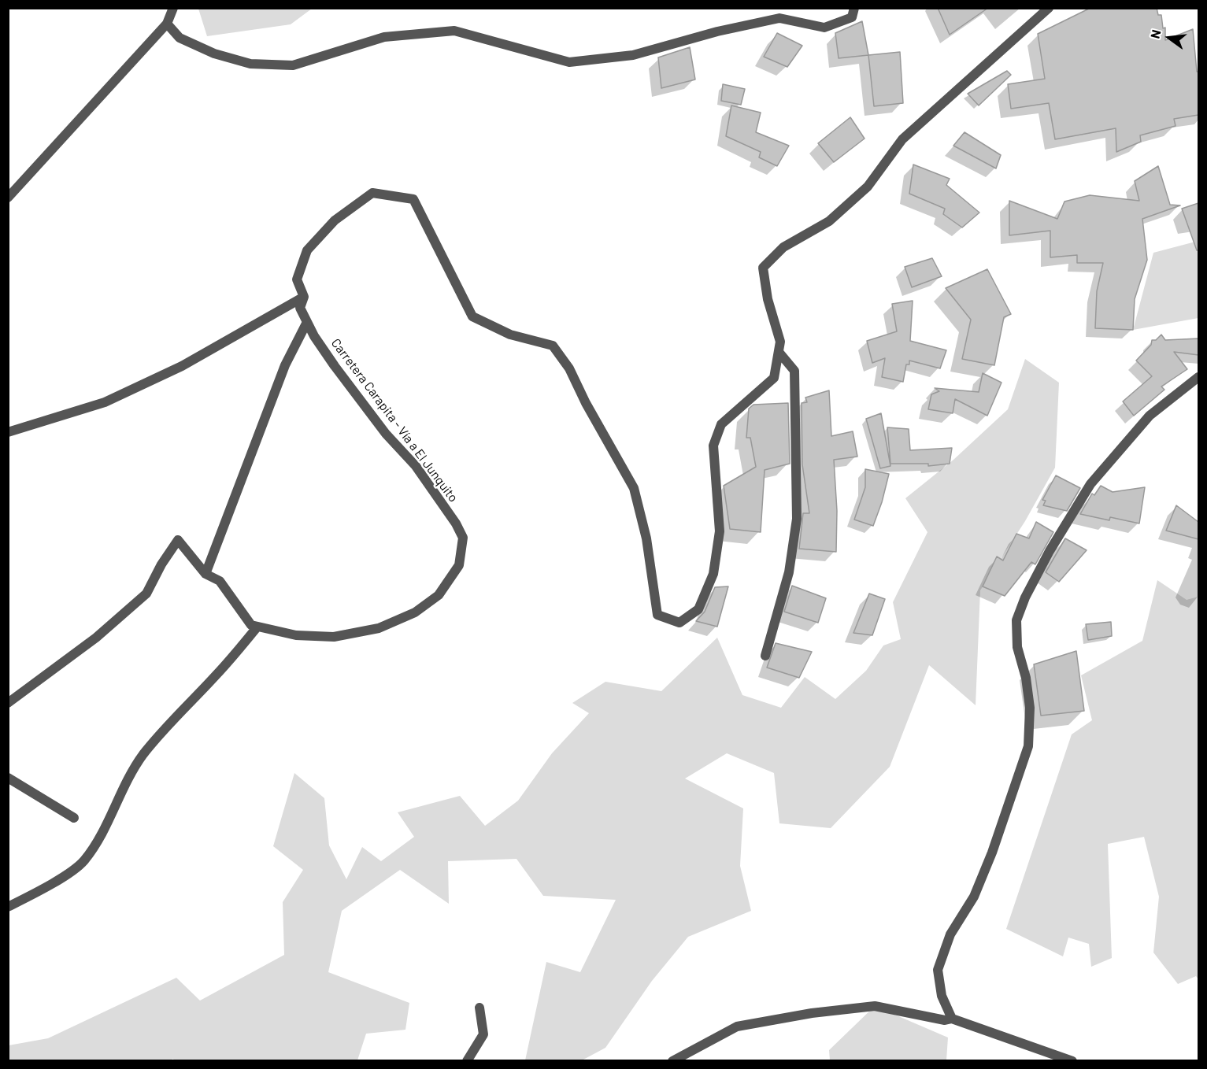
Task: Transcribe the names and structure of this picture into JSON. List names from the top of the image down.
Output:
{
  "streets": {
    "street": ["Carretera Carapita - Vía a El Junquito"]
  },
  "north": "left"
}
